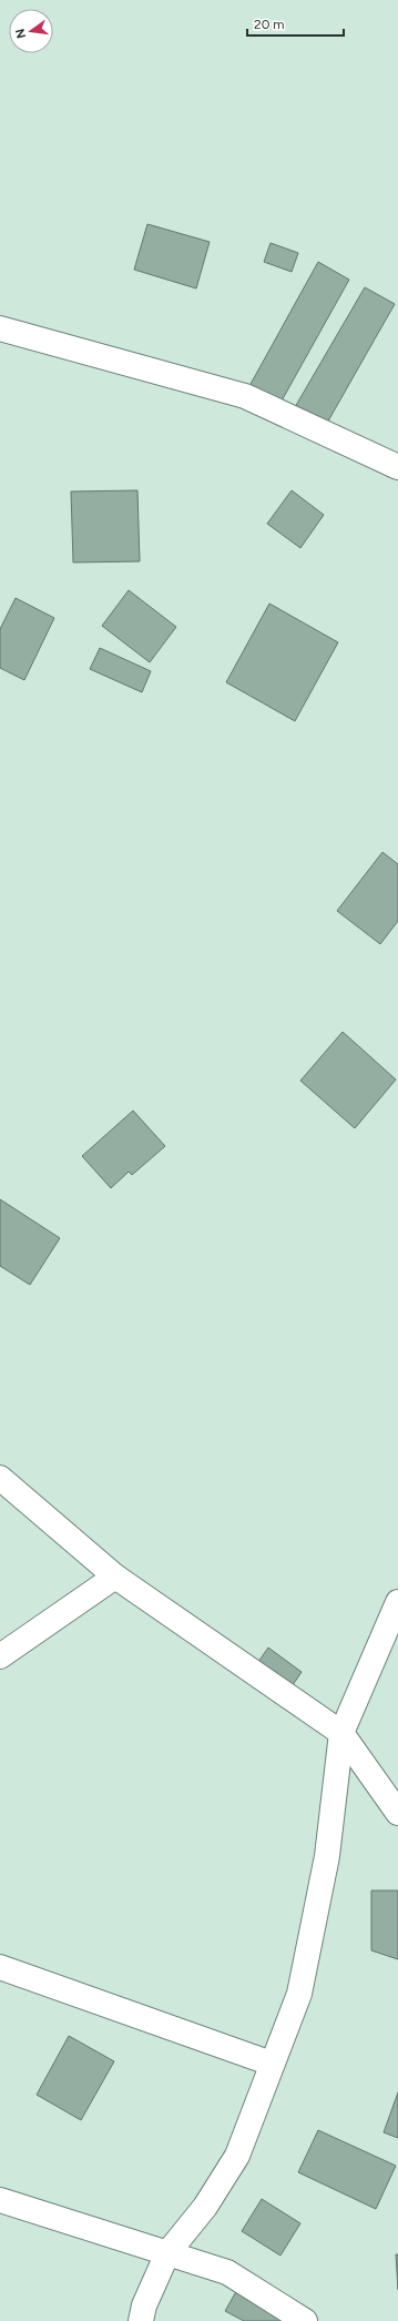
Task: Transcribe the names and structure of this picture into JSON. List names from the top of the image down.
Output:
{
  "scale_bar": "20 m",
  "north": "left"
}
